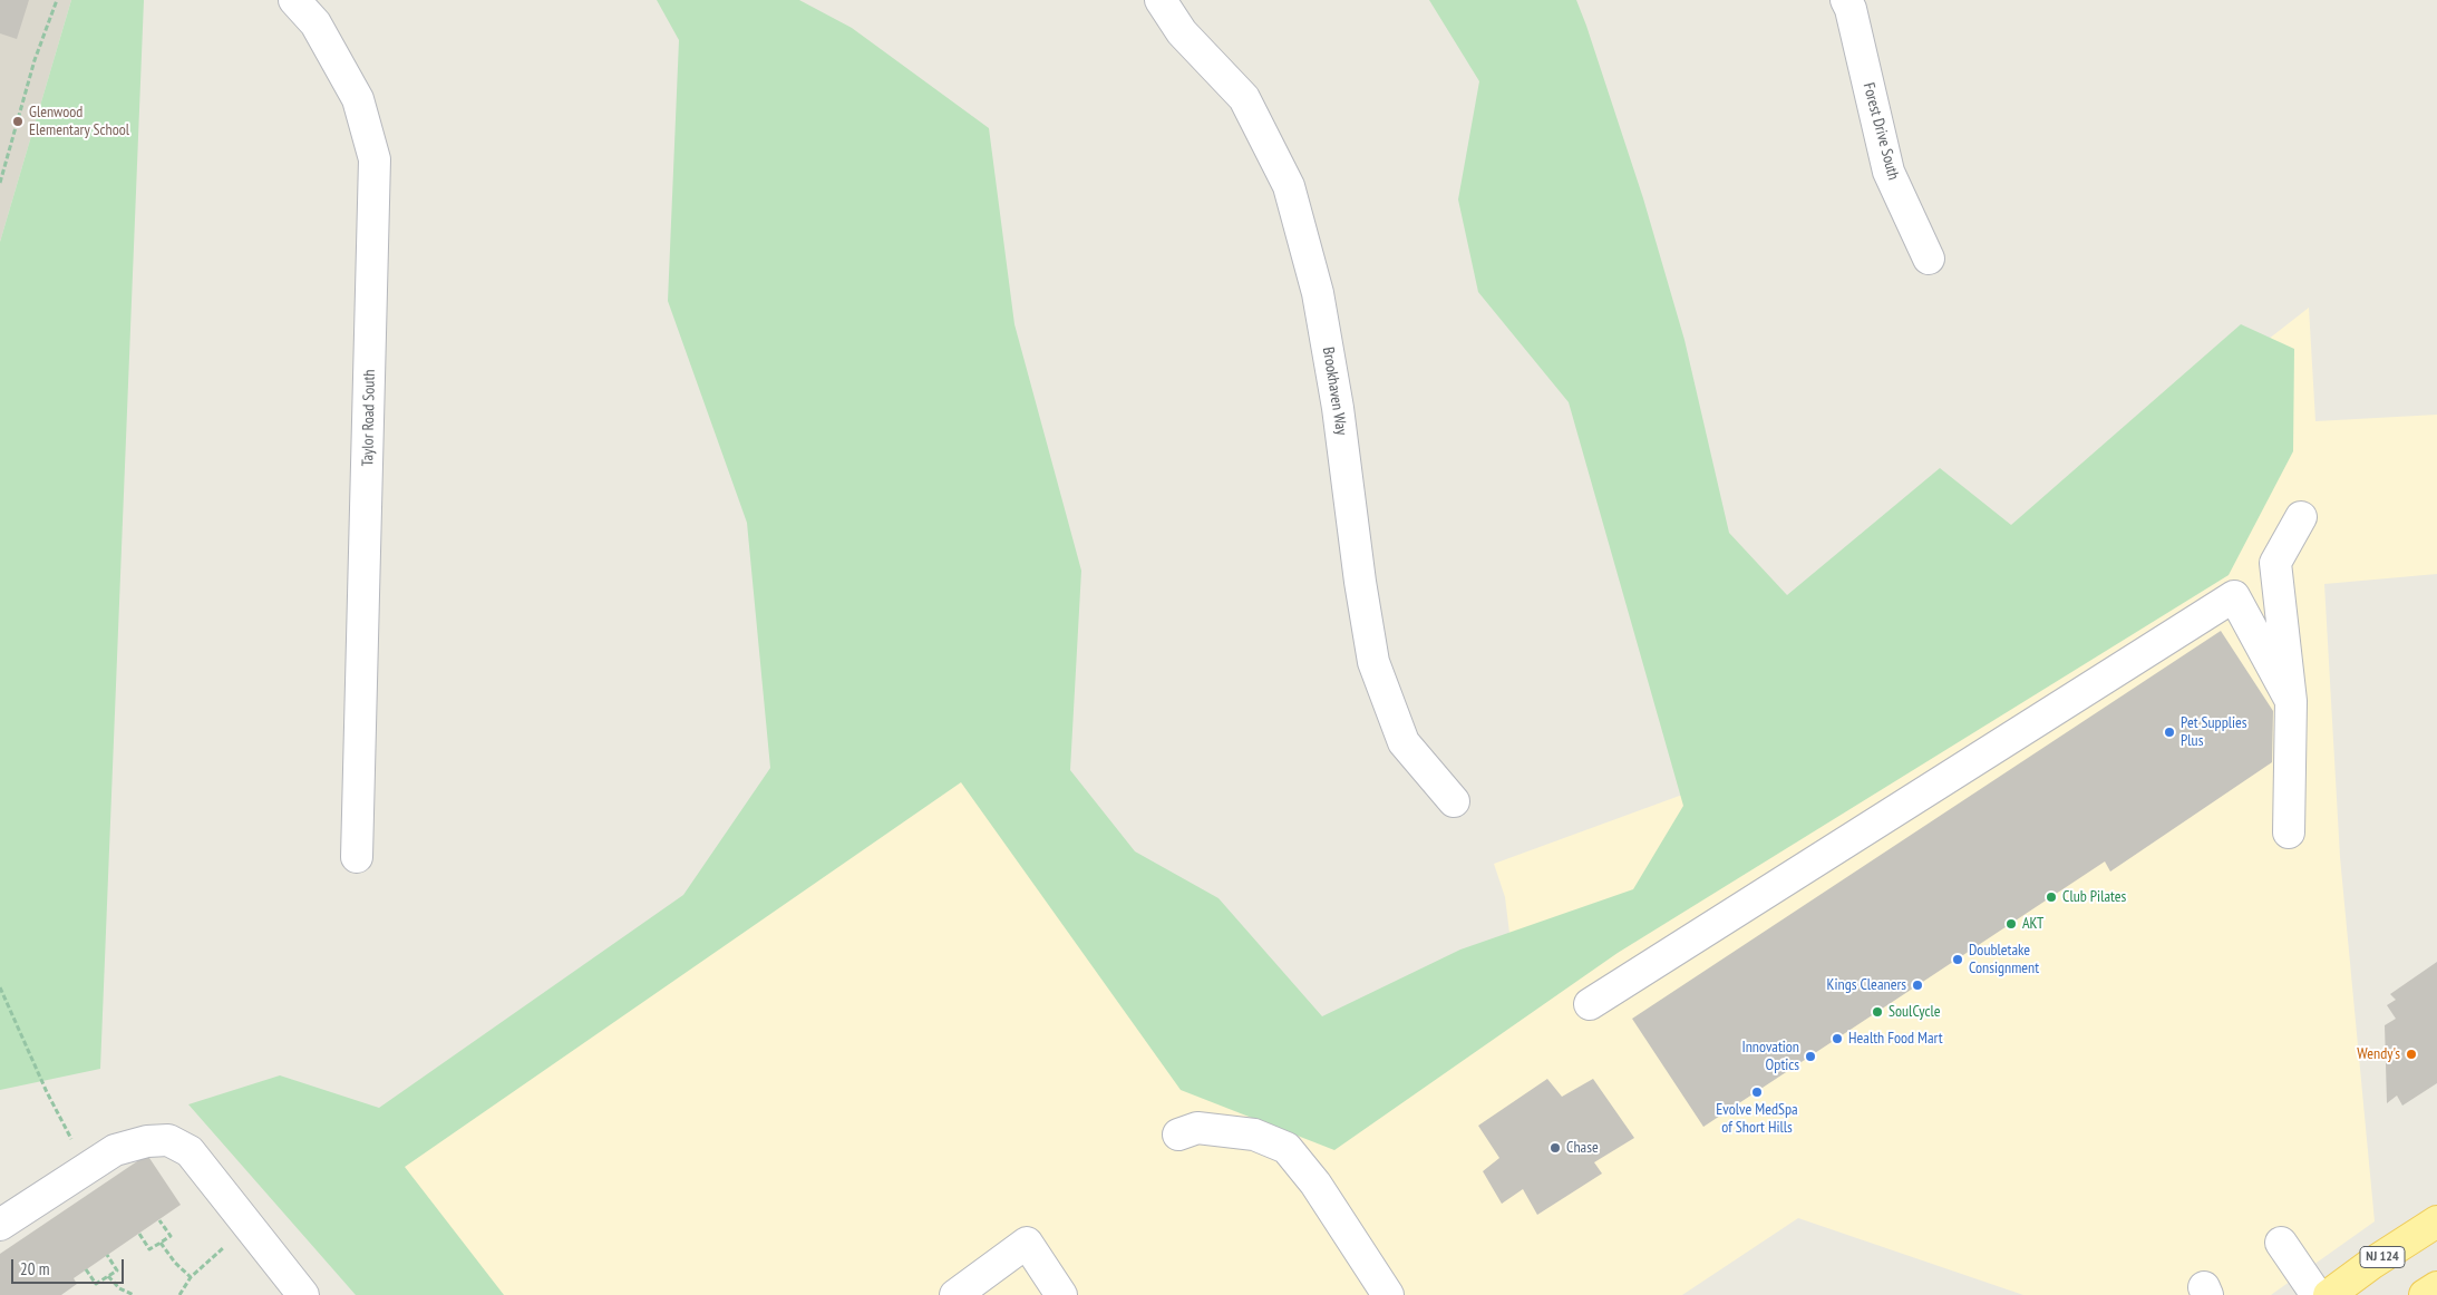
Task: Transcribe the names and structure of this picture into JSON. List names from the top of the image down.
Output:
{
  "streets": {
    "main road": ["NJ 124"],
    "street": ["Forest Drive South", "Brookhaven Way", "Taylor Road South"]
  },
  "places": [
    "Glenwood Elementary School",
    "Pet Supplies Plus",
    "Club Pilates",
    "AKT",
    "Doubletake Consignment",
    "Kings Cleaners",
    "SoulCycle",
    "Health Food Mart",
    "Wendy's",
    "Innovation Optics",
    "Evolve MedSpa of Short Hills",
    "Chase"
  ],
  "scale_bar": "20 m"
}
